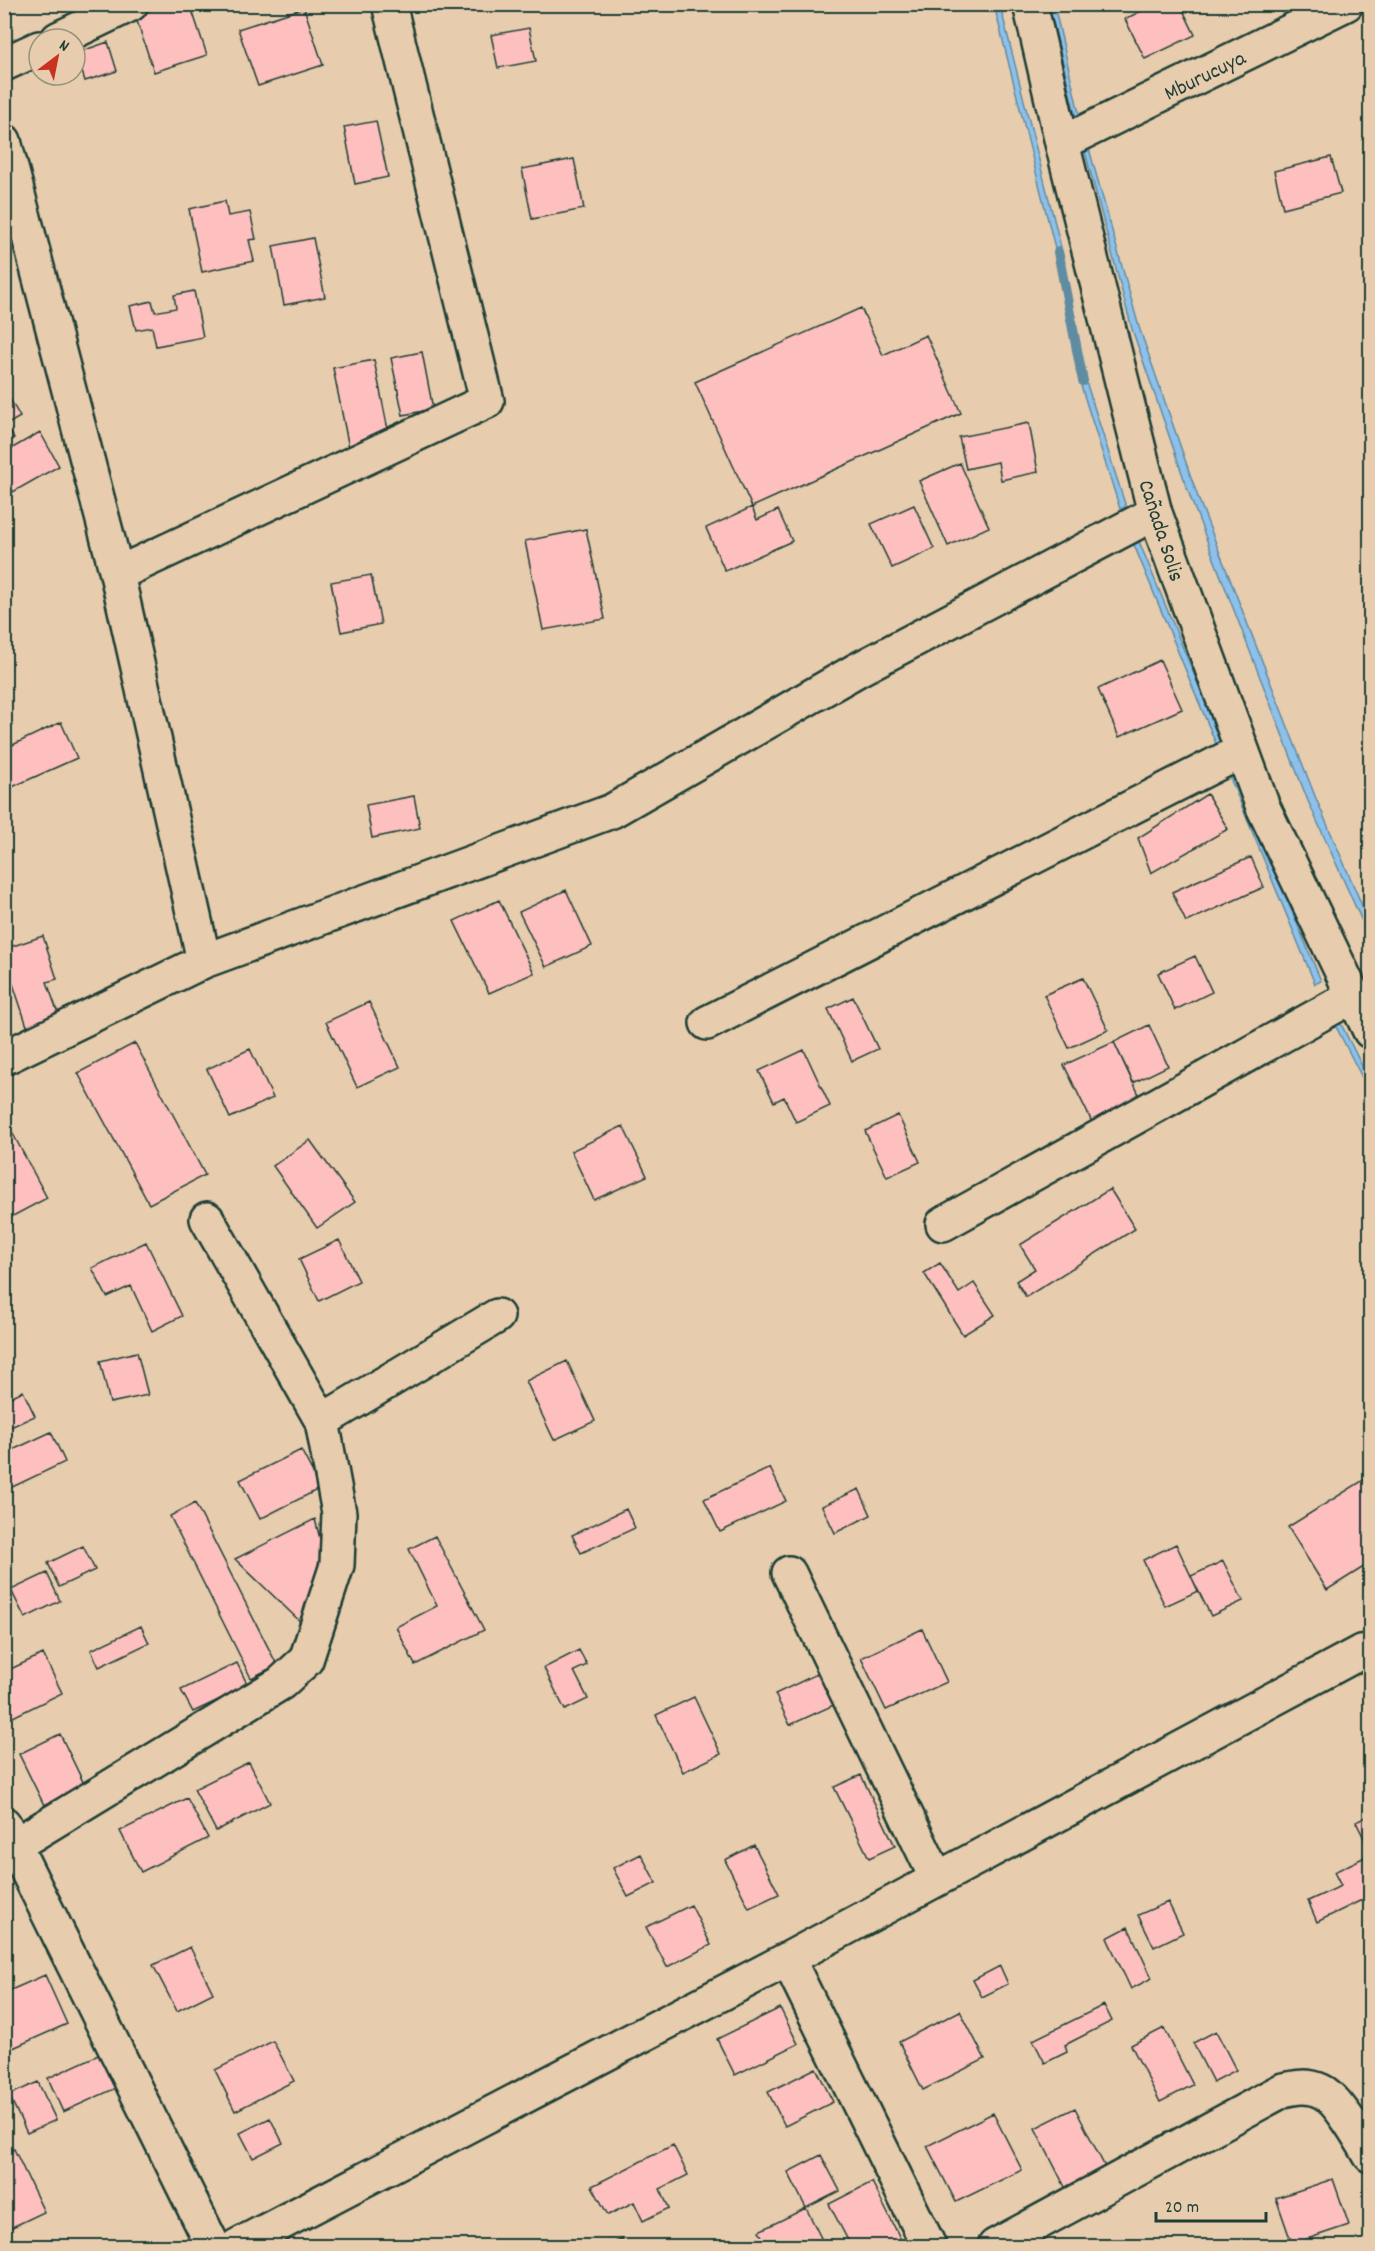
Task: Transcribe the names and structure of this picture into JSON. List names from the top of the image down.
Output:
{
  "streets": {
    "street": ["Mburucuya", "Cañada Solis"]
  },
  "crossings": [
    ["Mburucuya", "Cañada Solis"]
  ],
  "scale_bar": "20 m",
  "north": "top right"
}
